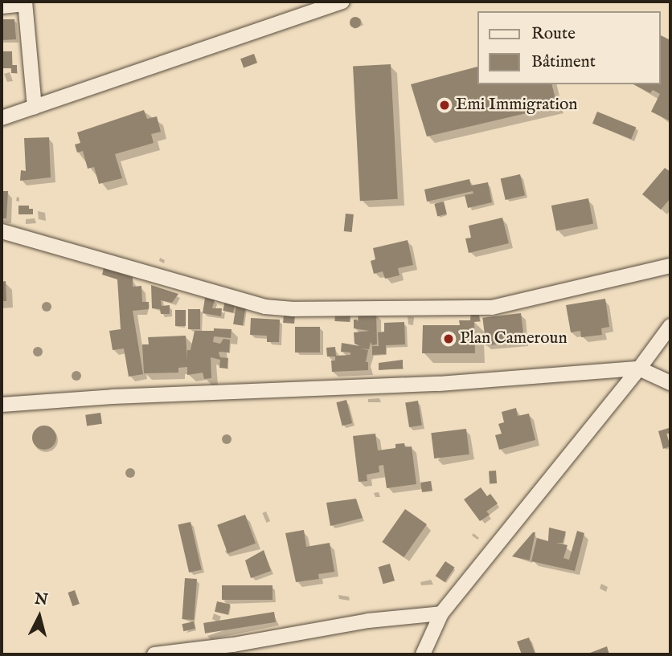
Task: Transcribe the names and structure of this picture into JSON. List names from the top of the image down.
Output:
{
  "places": ["Emi Immigration", "Plan Cameroun"],
  "legend": ["Route", "Bâtiment"],
  "north": "top"
}
